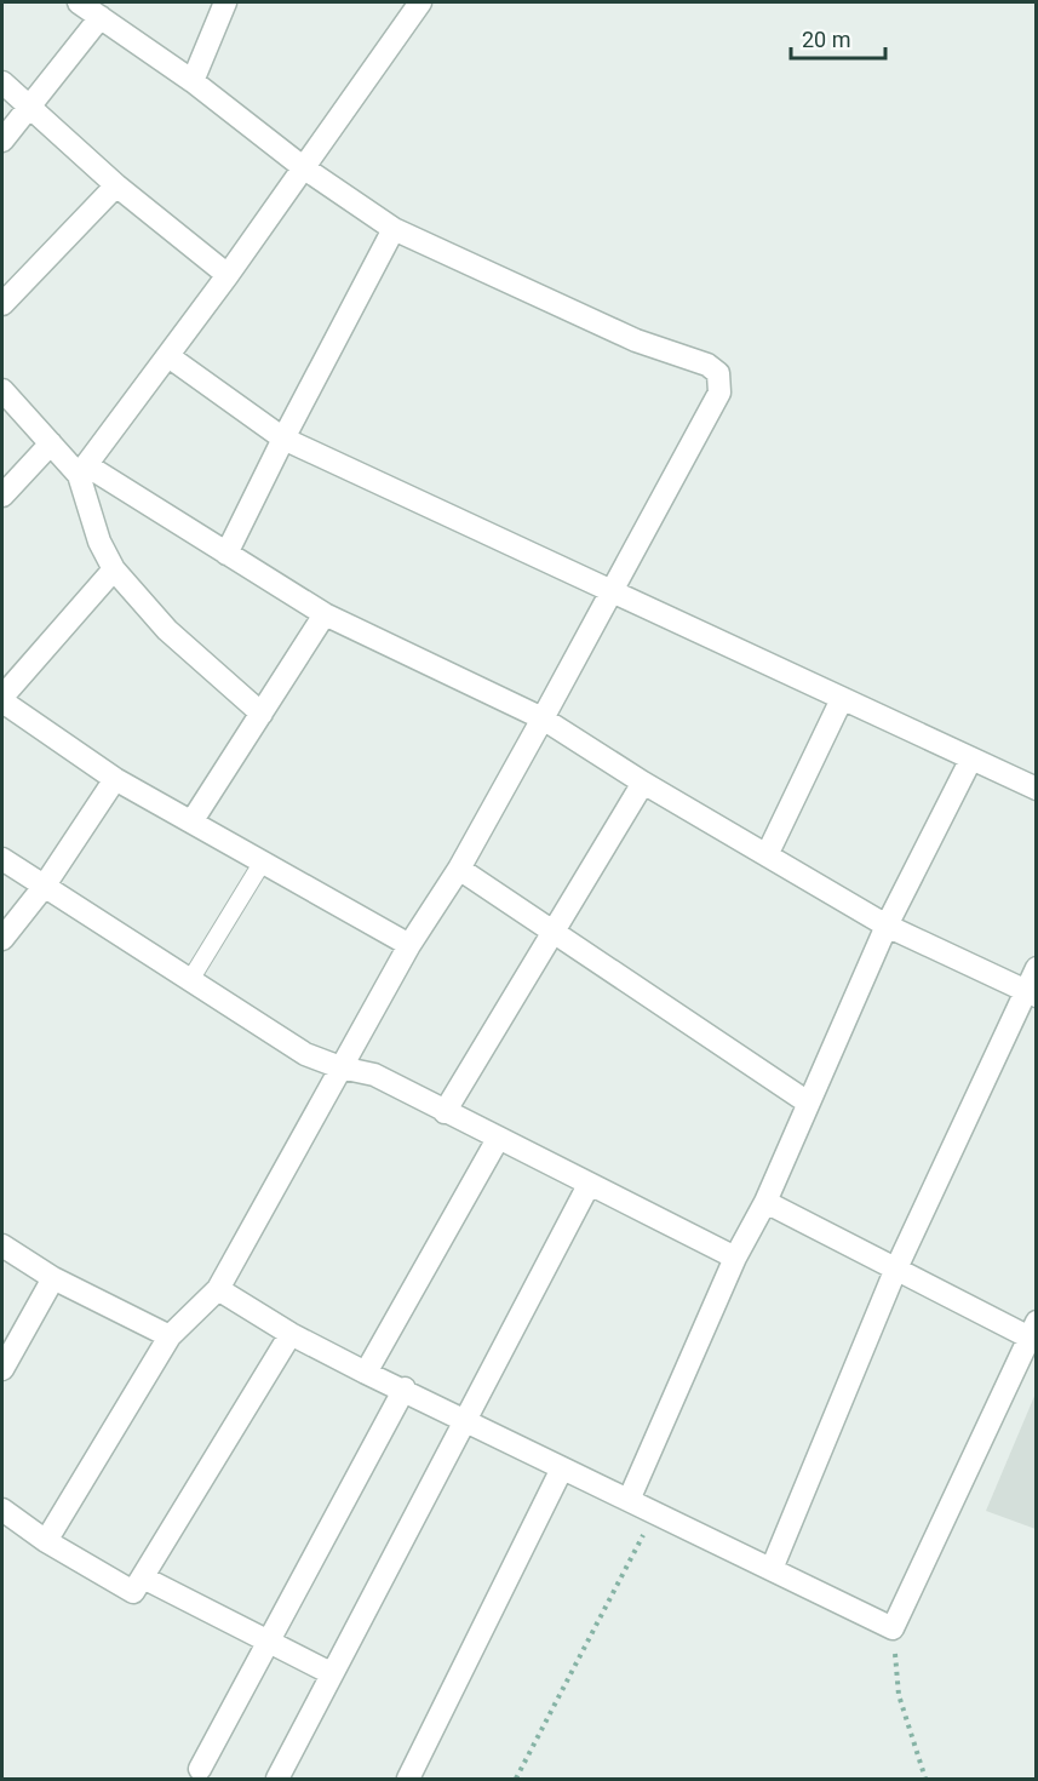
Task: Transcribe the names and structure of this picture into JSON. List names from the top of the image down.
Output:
{
  "scale_bar": "20 m"
}
